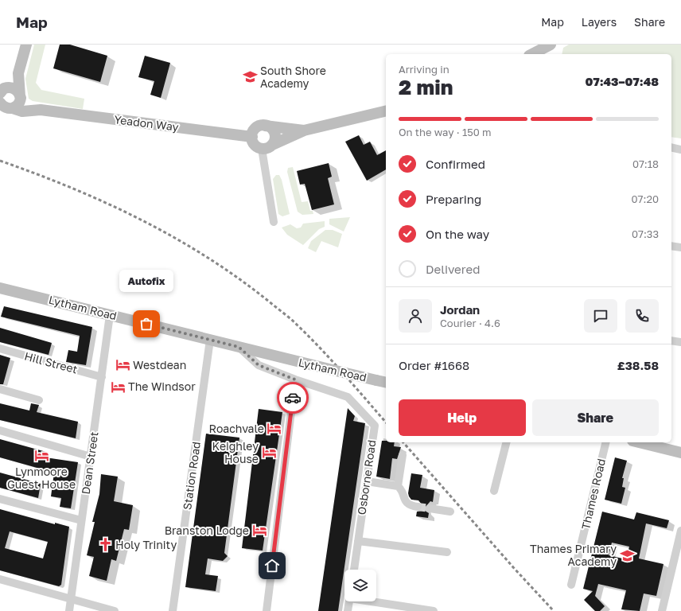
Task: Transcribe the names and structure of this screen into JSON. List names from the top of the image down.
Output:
{
  "streets": {
    "street": [
      "Yeadon Way",
      "Lytham Road",
      "Hill Street",
      "Dean Street",
      "Station Road",
      "Osborne Road",
      "Thames Road"
    ]
  },
  "crossings": [
    ["Lytham Road", "Dean Street"],
    ["Lytham Road", "Station Road"],
    ["Hill Street", "Dean Street"]
  ],
  "places": {
    "school or university": ["South Shore Academy", "Thames Primary Academy"],
    "other": ["Autofix"],
    "hotel": [
      "Westdean",
      "The Windsor",
      "Roachvale",
      "Keighley House",
      "Lynmoore Guest House",
      "Branston Lodge"
    ],
    "church": ["Holy Trinity"]
  },
  "page": {
    "header": "Map",
    "nav": ["Map", "Layers", "Share"],
    "heading": ["2 min", "Arriving in", "07:43–07:48"],
    "panel": [
      "Jordan",
      "Courier · 4.6",
      "Order #1668",
      "£38.58"
    ],
    "bar": "On the way · 150 m",
    "list": [
      ["Confirmed", "07:18"],
      ["Preparing", "07:20"],
      ["On the way", "07:33"],
      "Delivered"
    ],
    "bubble": "Autofix",
    "buttons": ["Help", "Share"]
  }
}
